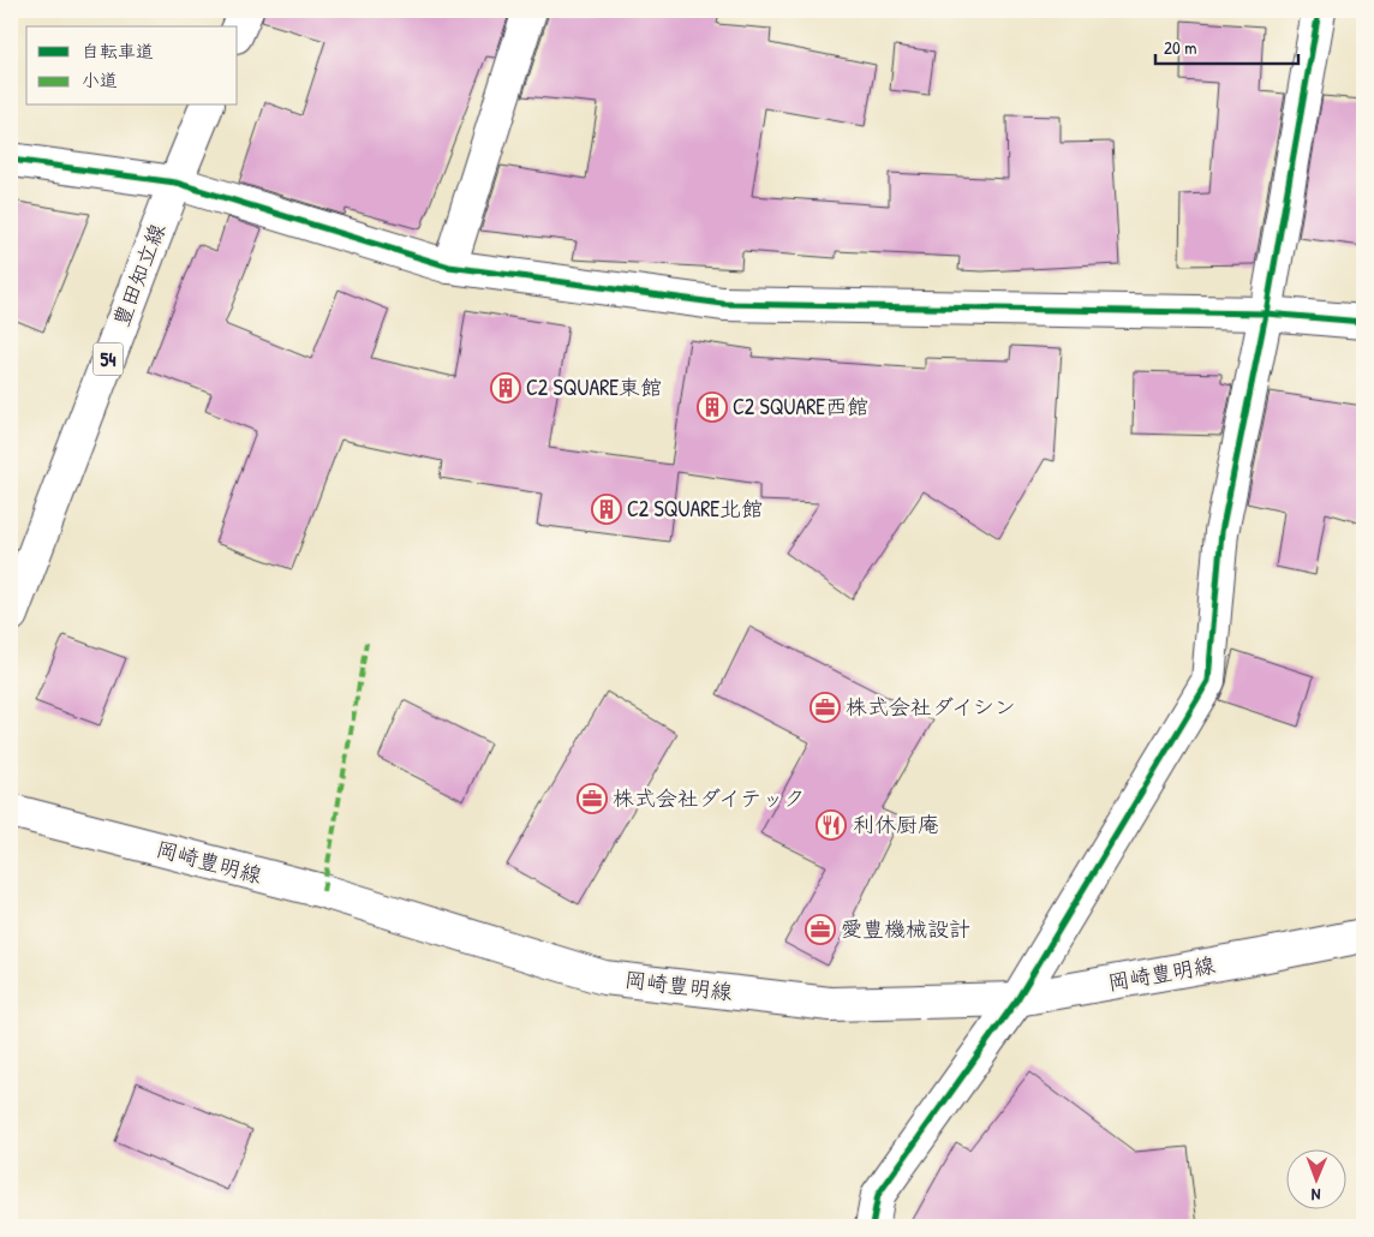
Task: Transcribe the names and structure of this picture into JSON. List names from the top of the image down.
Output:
{
  "streets": {
    "street": ["豊田知立線", "54", "岡崎豊明線"]
  },
  "places": {
    "building": ["C2 SQUARE東館", "C2 SQUARE西館", "C2 SQUARE北館"],
    "office": ["株式会社ダイシン", "株式会社ダイテック", "愛豊機械設計"],
    "restaurant": ["利休厨庵"]
  },
  "legend": ["自転車道", "小道"],
  "scale_bar": "20 m",
  "north": "bottom"
}
